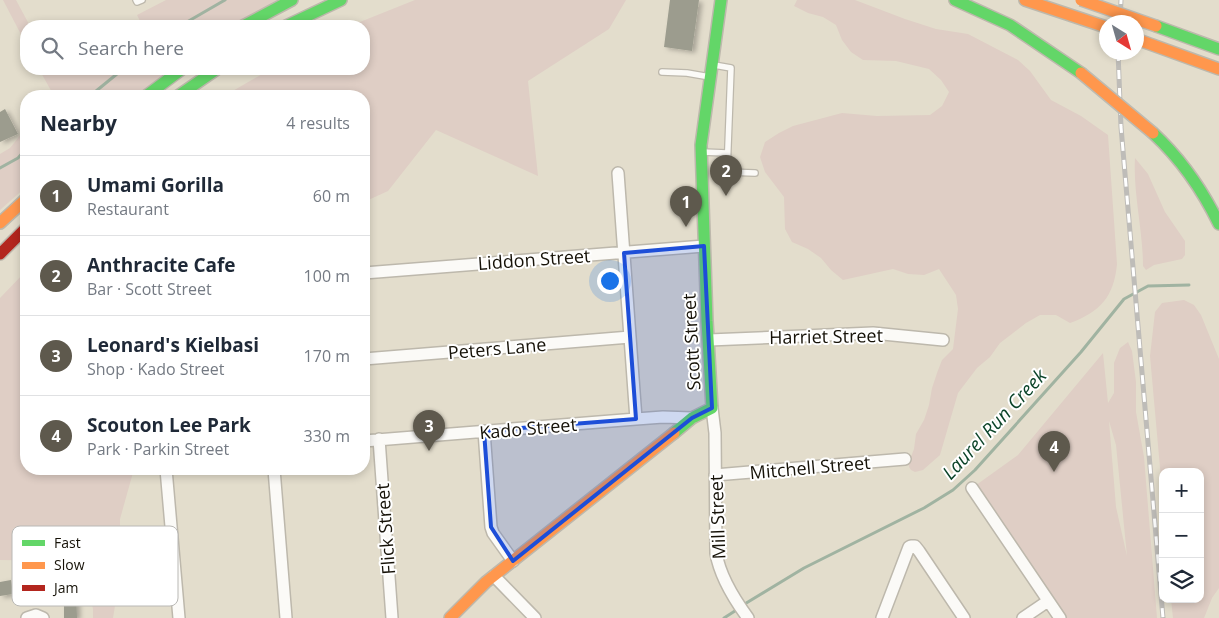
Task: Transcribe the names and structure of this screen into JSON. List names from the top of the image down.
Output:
{
  "streets": {
    "main road": ["Scott Street"],
    "street": [
      "Liddon Street",
      "Harriet Street",
      "Peters Lane",
      "Kado Street",
      "Mitchell Street",
      "Mill Street",
      "Flick Street"
    ]
  },
  "crossings": [
    ["Liddon Street", "Scott Street"],
    ["Harriet Street", "Scott Street"],
    ["Scott Street", "Kado Street"],
    ["Scott Street", "Mill Street"],
    ["Kado Street", "Flick Street"],
    ["Mitchell Street", "Mill Street"]
  ],
  "water": ["Laurel Run Creek"],
  "legend": ["Fast", "Slow", "Jam"],
  "north": "bottom right",
  "page": {
    "search": "Search here",
    "heading": ["Nearby", "4 results"],
    "pins": [
      "2",
      "1",
      "3",
      "4"
    ],
    "list": [
      {
        "mark": "1",
        "name": "Umami Gorilla",
        "note": "Restaurant",
        "value": "60 m"
      },
      {
        "mark": "2",
        "name": "Anthracite Cafe",
        "note": "Bar · Scott Street",
        "value": "100 m"
      },
      {
        "mark": "3",
        "name": "Leonard's Kielbasi",
        "note": "Shop · Kado Street",
        "value": "170 m"
      },
      {
        "mark": "4",
        "name": "Scouton Lee Park",
        "note": "Park · Parkin Street",
        "value": "330 m"
      }
    ],
    "map_buttons": ["+", "−"]
  }
}
